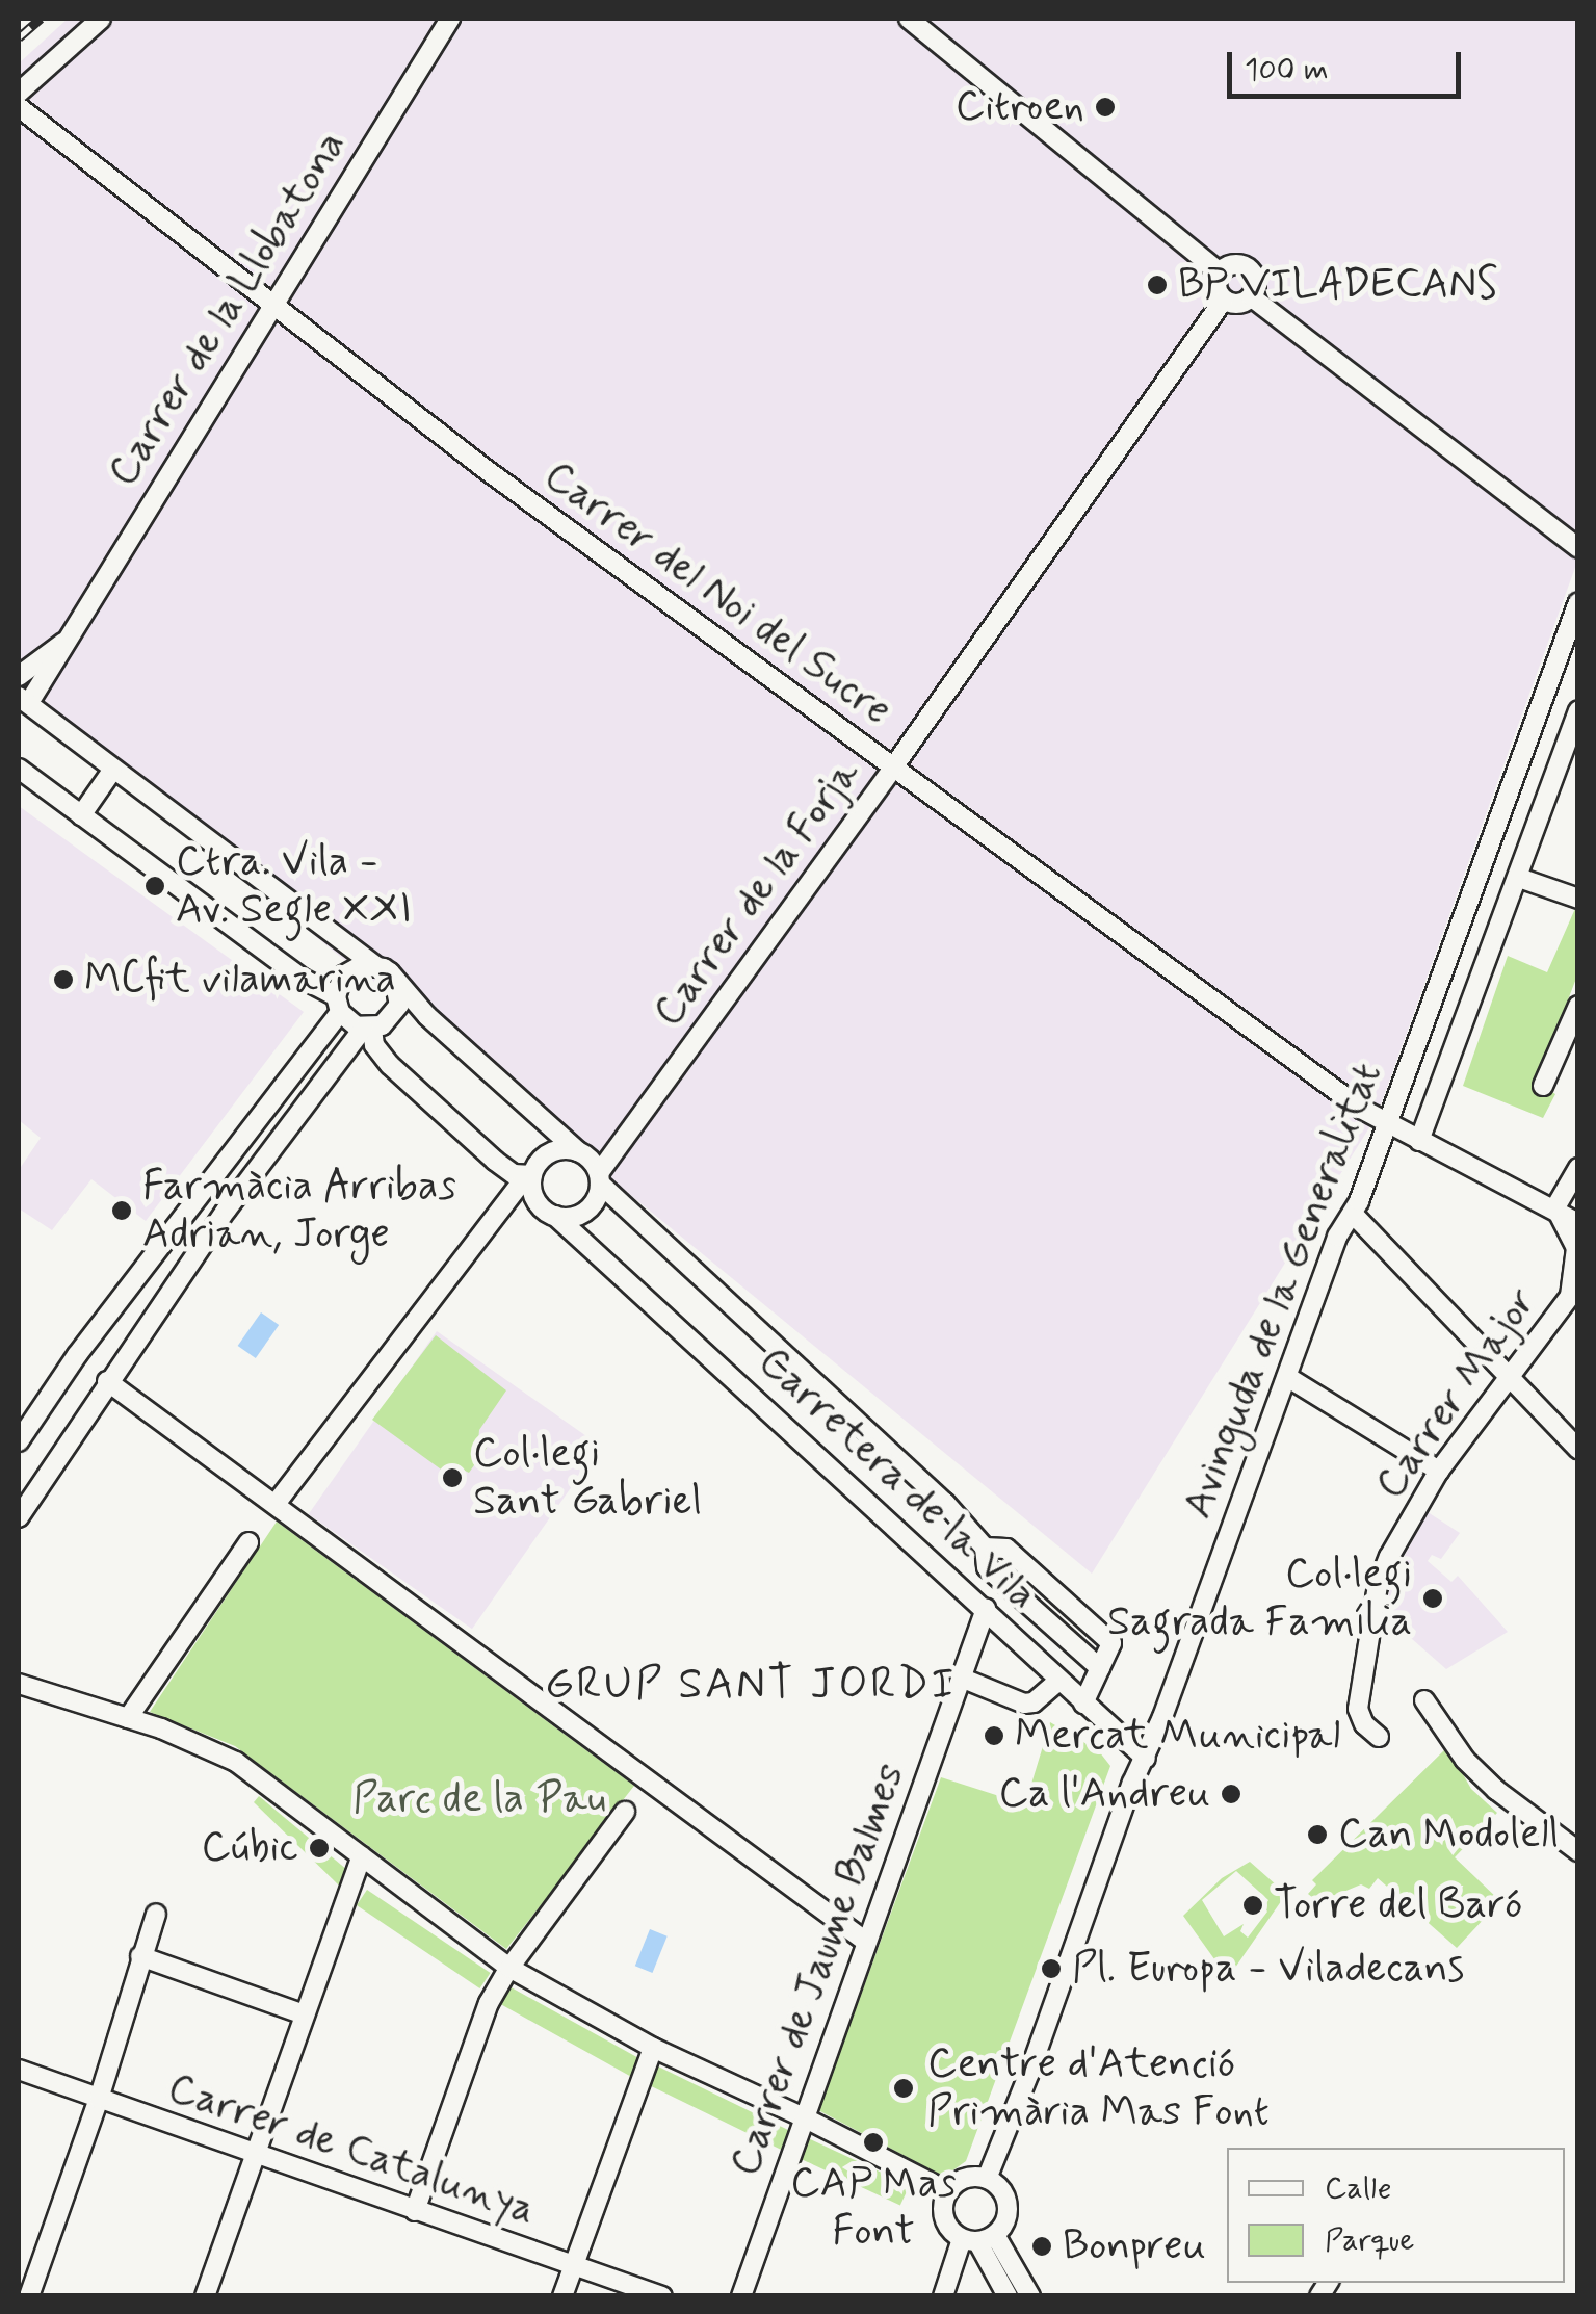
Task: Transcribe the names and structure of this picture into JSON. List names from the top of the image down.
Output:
{
  "streets": {
    "street": [
      "Carrer de la Llobatona",
      "Carrer del Noi del Sucre",
      "Carrer de la Forja",
      "Avinguda de la Generalitat",
      "Carrer Major",
      "Carretera de la Vila",
      "Carrer de Jaume Balmes",
      "Carrer de Catalunya"
    ]
  },
  "crossings": [
    ["Carrer de la Llobatona", "Carrer del Noi del Sucre"],
    ["Carrer del Noi del Sucre", "Carrer de la Forja"],
    ["Carrer del Noi del Sucre", "Avinguda de la Generalitat"],
    ["Carrer del Noi del Sucre", "Carrer Major"],
    ["Carrer de la Forja", "Carretera de la Vila"],
    ["Avinguda de la Generalitat", "Carretera de la Vila"],
    ["Carretera de la Vila", "Carrer de Jaume Balmes"]
  ],
  "districts": ["GRUP SANT JORDI"],
  "parks": ["Parc de la Pau"],
  "places": [
    "Citroen",
    "BP VILADECANS",
    "Ctra. Vila - Av. Segle XXI",
    "MCfit vilamarina",
    "Farmàcia Arribas Adrian, Jorge",
    "Col·legi Sant Gabriel",
    "Col·legi Sagrada Família",
    "Mercat Municipal",
    "Ca l'Andreu",
    "Can Modolell",
    "Cúbic",
    "Torre del Baró",
    "Pl. Europa - Viladecans",
    "Centre d'Atenció Primària Mas Font",
    "CAP Mas Font",
    "Bonpreu"
  ],
  "legend": ["Calle", "Parque"],
  "scale_bar": "100 m"
}
